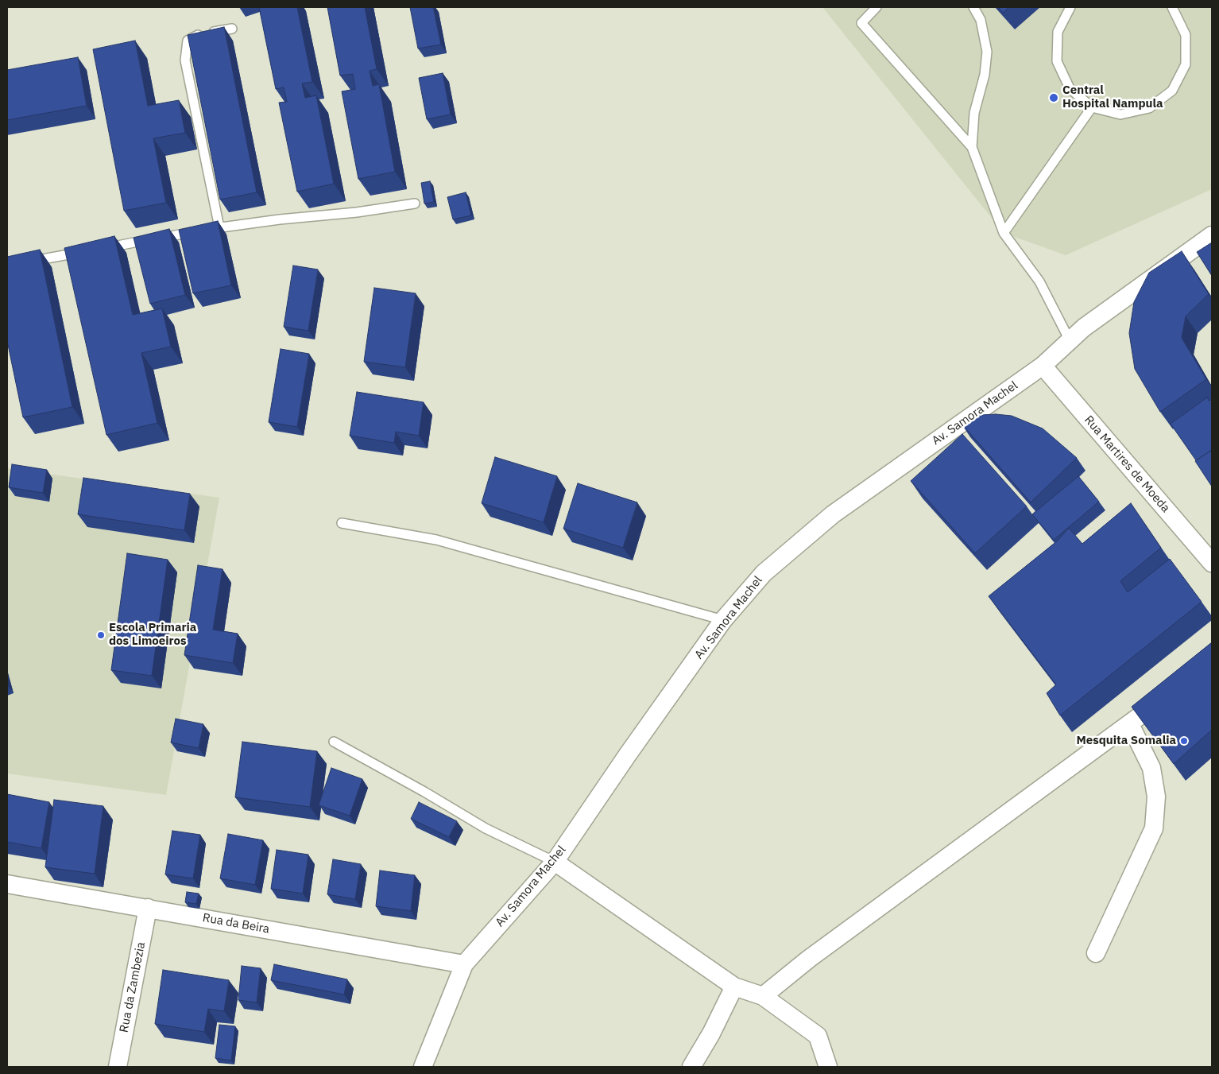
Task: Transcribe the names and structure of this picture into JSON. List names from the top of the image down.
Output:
{
  "streets": {
    "street": [
      "Av. Samora Machel",
      "Rua Martires de Moeda",
      "Rua da Beira",
      "Rua da Zambezia"
    ]
  },
  "crossings": [
    ["Av. Samora Machel", "Rua Martires de Moeda"],
    ["Av. Samora Machel", "Rua da Beira"],
    ["Rua da Beira", "Rua da Zambezia"]
  ],
  "places": ["Central Hospital Nampula", "Escola Primaria dos Limoeiros", "Mesquita Somalia"]
}
